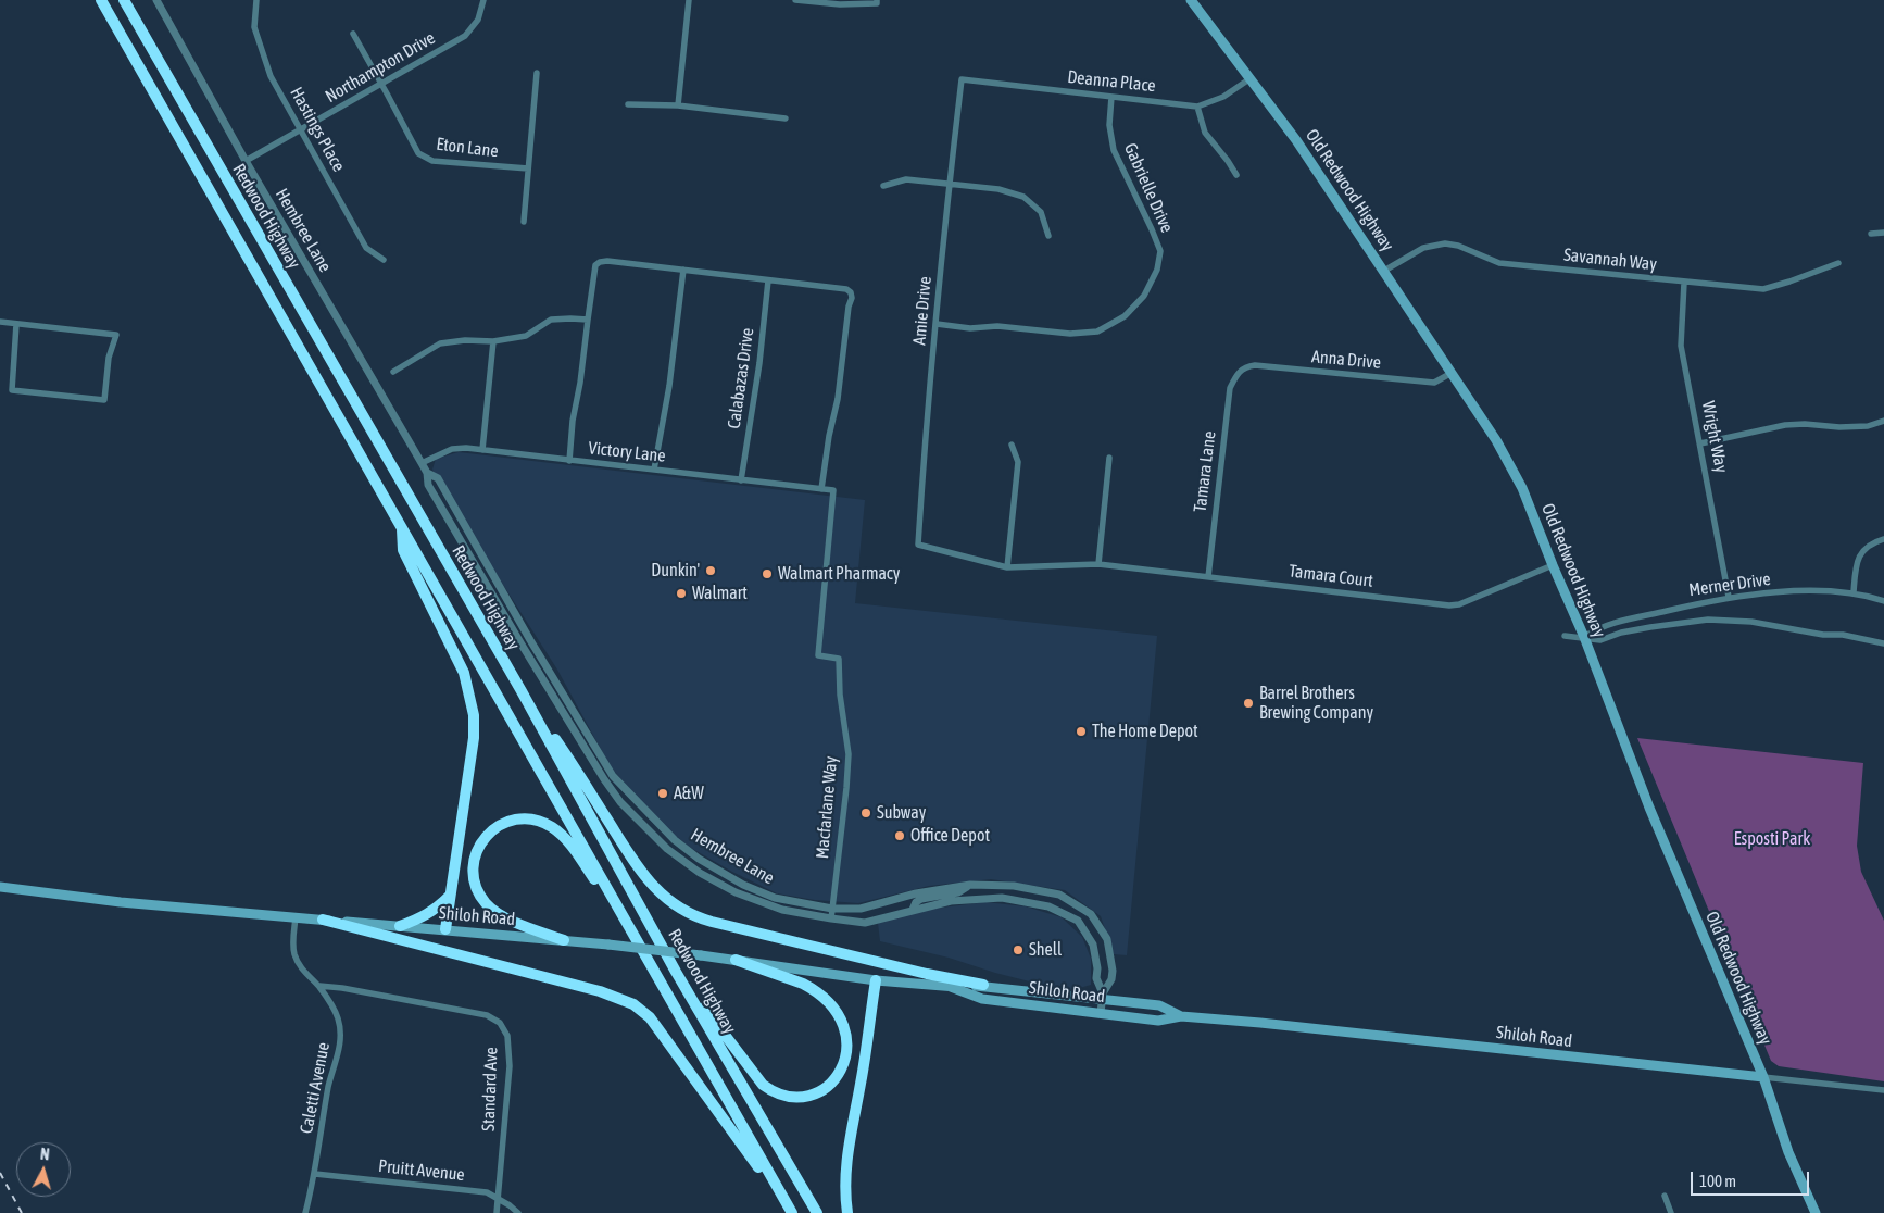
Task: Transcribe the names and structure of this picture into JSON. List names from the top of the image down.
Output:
{
  "streets": {
    "highway": ["Redwood Highway"],
    "main road": ["Old Redwood Highway", "Shiloh Road"],
    "street": [
      "Northampton Drive",
      "Deanna Place",
      "Hastings Place",
      "Eton Lane",
      "Gabrielle Drive",
      "Hembree Lane",
      "Savannah Way",
      "Amie Drive",
      "Anna Drive",
      "Calabazas Drive",
      "Wright Way",
      "Victory Lane",
      "Tamara Lane",
      "Tamara Court",
      "Merner Drive",
      "Macfarlane Way",
      "Caletti Avenue",
      "Standard Ave",
      "Pruitt Avenue"
    ]
  },
  "crossings": [
    ["Northampton Drive", "Hastings Place"],
    ["Northampton Drive", "Eton Lane"],
    ["Northampton Drive", "Hembree Lane"],
    ["Deanna Place", "Gabrielle Drive"],
    ["Deanna Place", "Old Redwood Highway"],
    ["Deanna Place", "Amie Drive"],
    ["Gabrielle Drive", "Amie Drive"],
    ["Old Redwood Highway", "Savannah Way"],
    ["Old Redwood Highway", "Anna Drive"],
    ["Old Redwood Highway", "Tamara Court"],
    ["Old Redwood Highway", "Merner Drive"],
    ["Old Redwood Highway", "Shiloh Road"],
    ["Hembree Lane", "Victory Lane"],
    ["Hembree Lane", "Macfarlane Way"],
    ["Hembree Lane", "Shiloh Road"],
    ["Savannah Way", "Wright Way"],
    ["Amie Drive", "Tamara Court"],
    ["Anna Drive", "Tamara Lane"],
    ["Calabazas Drive", "Victory Lane"],
    ["Wright Way", "Merner Drive"],
    ["Victory Lane", "Macfarlane Way"],
    ["Tamara Lane", "Tamara Court"],
    ["Shiloh Road", "Caletti Avenue"],
    ["Caletti Avenue", "Standard Ave"],
    ["Caletti Avenue", "Pruitt Avenue"],
    ["Standard Ave", "Pruitt Avenue"]
  ],
  "parks": ["Esposti Park"],
  "places": [
    "Dunkin'",
    "Walmart Pharmacy",
    "Walmart",
    "Barrel Brothers Brewing Company",
    "The Home Depot",
    "A&W",
    "Subway",
    "Office Depot",
    "Shell"
  ],
  "scale_bar": "100 m",
  "north": "top"
}
